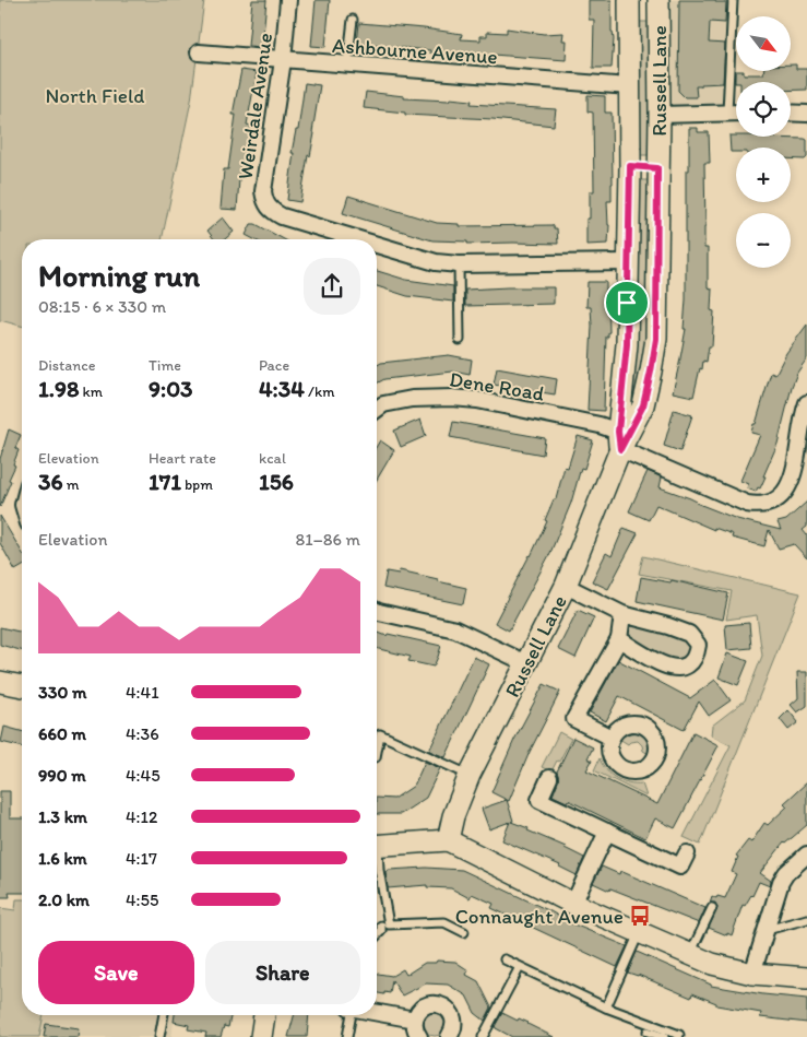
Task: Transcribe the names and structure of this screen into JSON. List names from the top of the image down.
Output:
{
  "streets": {
    "main road": ["Russell Lane"],
    "street": ["Ashbourne Avenue", "Weirdale Avenue", "Dene Road"]
  },
  "crossings": [
    ["Ashbourne Avenue", "Russell Lane"],
    ["Ashbourne Avenue", "Weirdale Avenue"],
    ["Russell Lane", "Weirdale Avenue"],
    ["Russell Lane", "Dene Road"]
  ],
  "parks": ["North Field"],
  "places": {
    "bus stop": ["Connaught Avenue"]
  },
  "north": "bottom right",
  "page": {
    "map_buttons": ["+", "−"],
    "heading": ["Morning run", "08:15 · 6 × 330 m"],
    "stats": [
      ["Distance", "1.98 km"],
      ["Time", "9:03"],
      ["Pace", "4:34 /km"],
      ["Elevation", "36 m"],
      ["Heart rate", "171 bpm"],
      ["kcal", "156"]
    ],
    "chart": ["Elevation", "81–86 m"],
    "list": [
      {
        "name": "330 m",
        "note": "4:41"
      },
      {
        "name": "660 m",
        "note": "4:36"
      },
      {
        "name": "990 m",
        "note": "4:45"
      },
      {
        "name": "1.3 km",
        "note": "4:12"
      },
      {
        "name": "1.6 km",
        "note": "4:17"
      },
      {
        "name": "2.0 km",
        "note": "4:55"
      }
    ],
    "buttons": ["Save", "Share"]
  }
}
